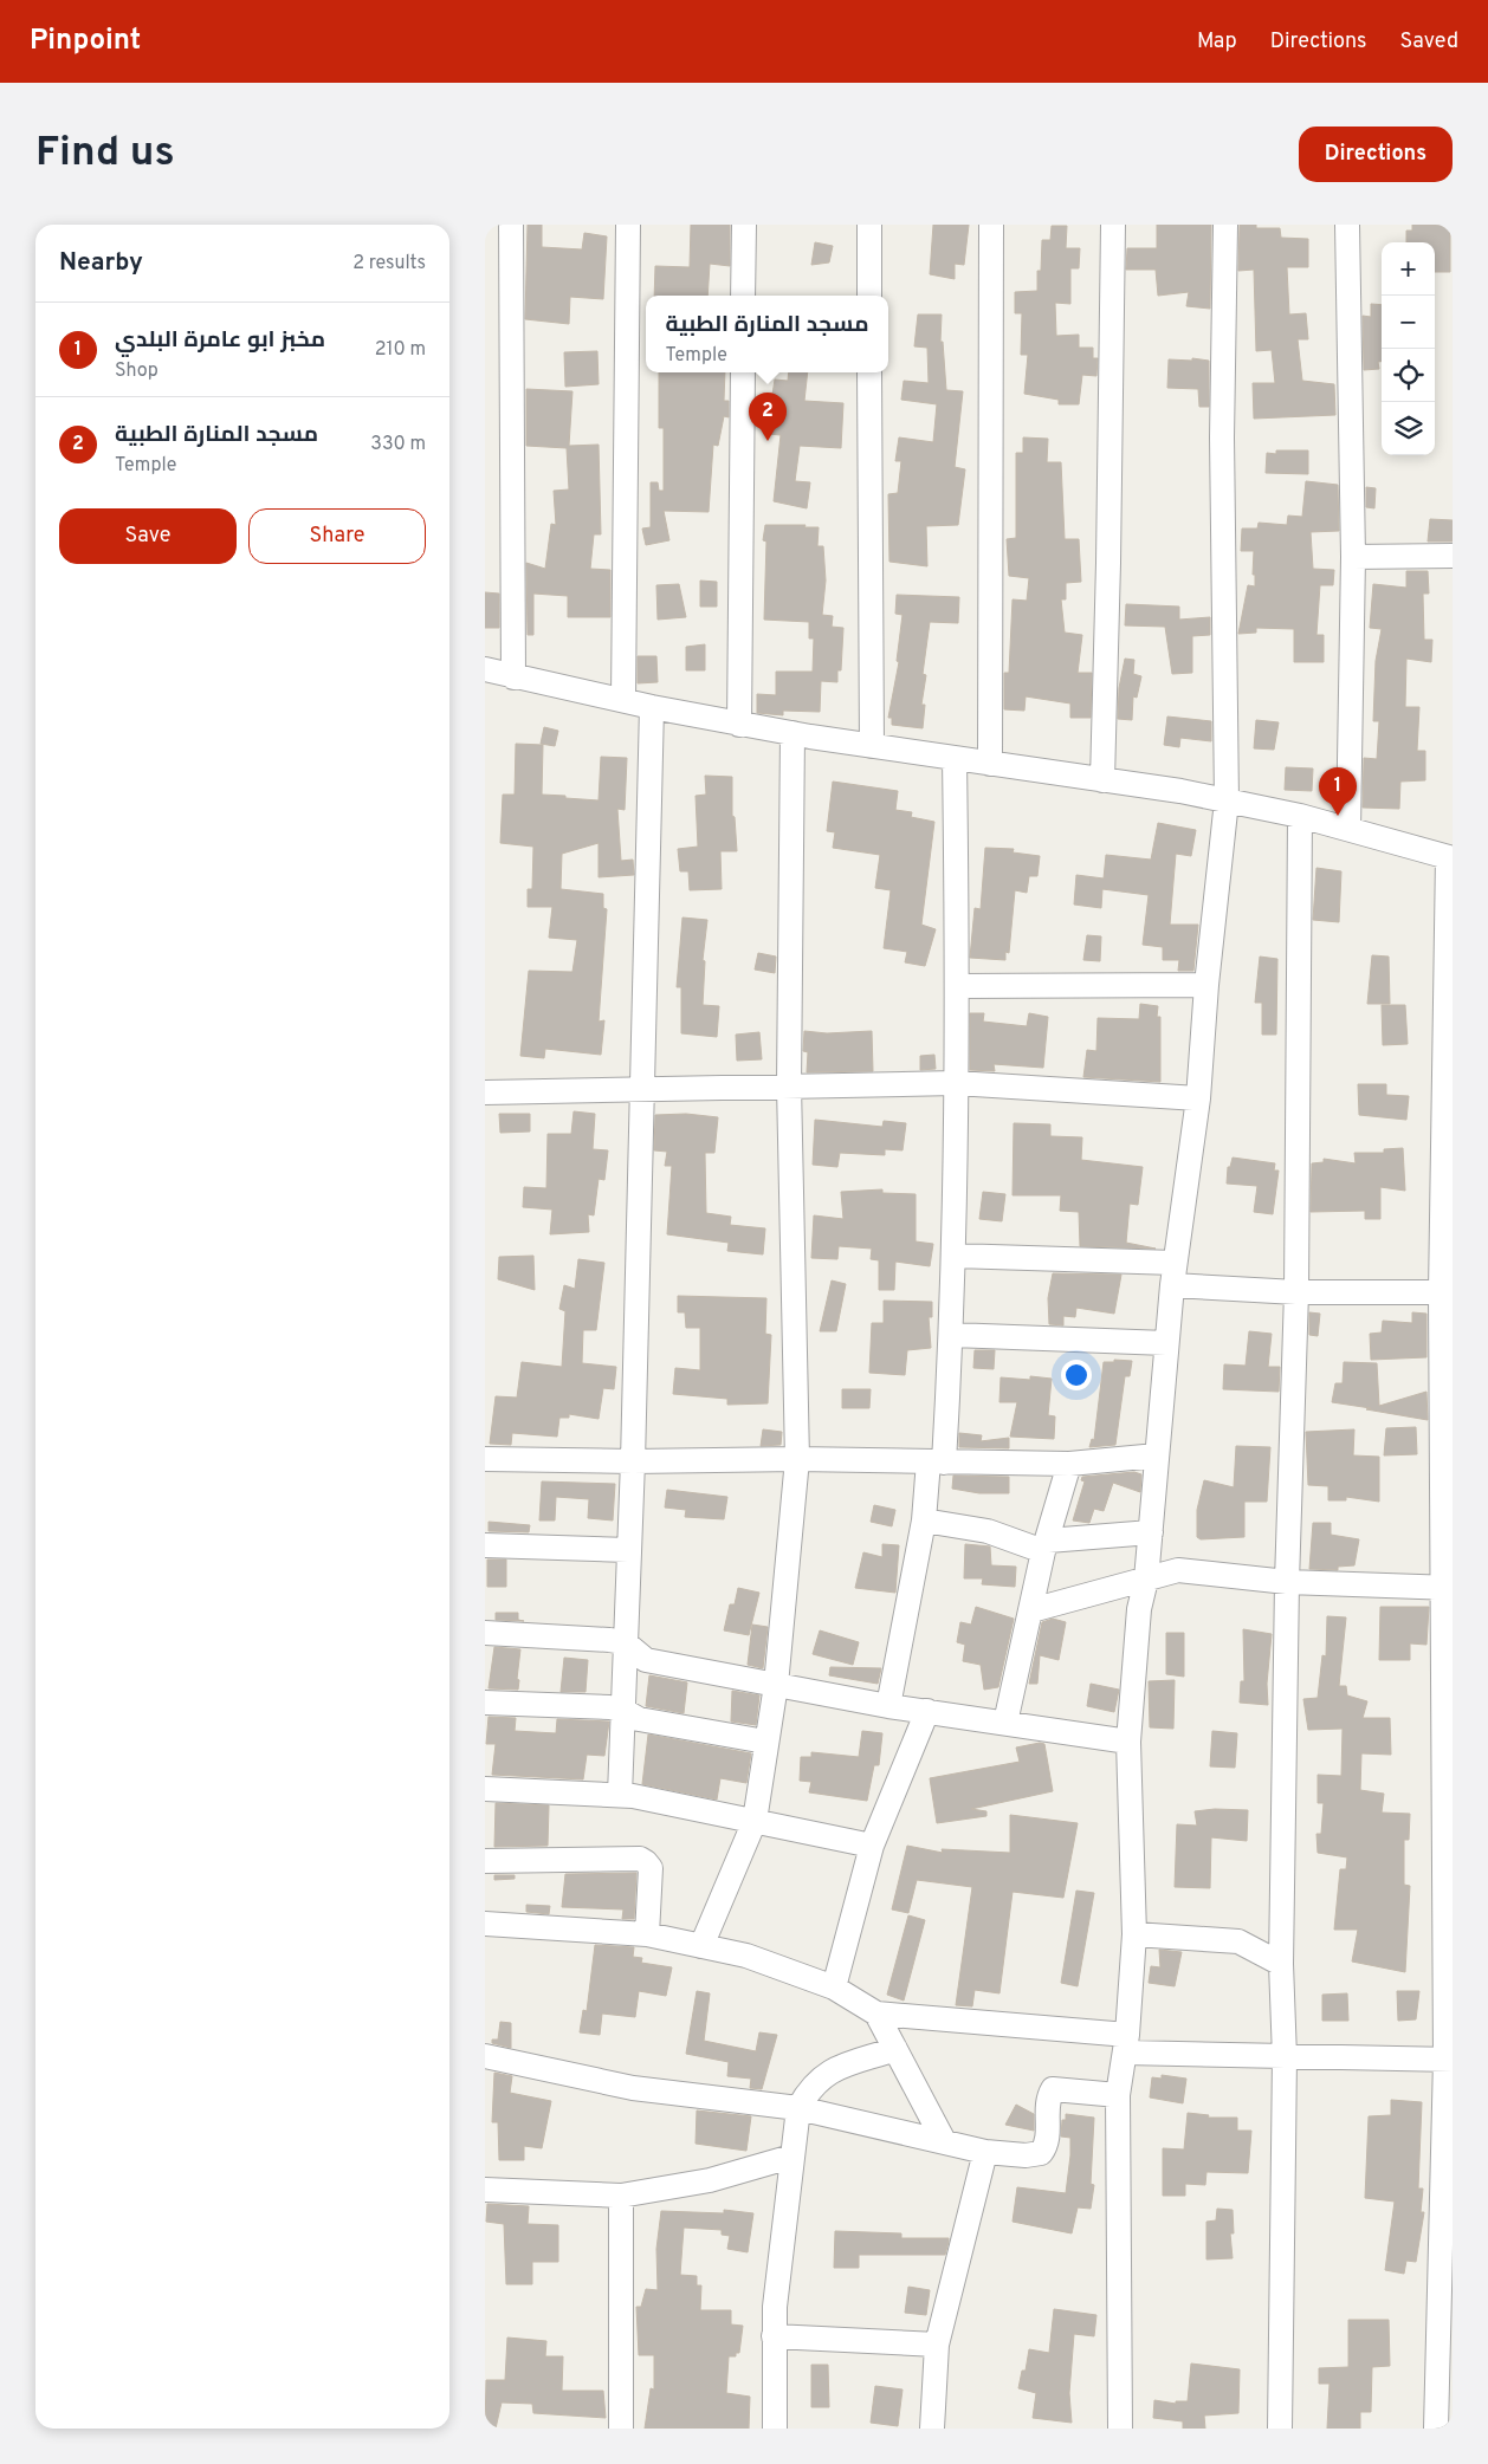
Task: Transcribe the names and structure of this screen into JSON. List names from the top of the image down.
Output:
{
  "page": {
    "header": "Pinpoint",
    "nav": ["Map", "Directions", "Saved"],
    "buttons": [
      "Directions",
      ["Save", "Share"]
    ],
    "title": "Find us",
    "heading": ["Nearby", "2 results"],
    "map_buttons": ["+", "−"],
    "popup": ["مسجد المنارة الطبية", "Temple"],
    "list": [
      {
        "mark": "1",
        "name": "مخبز ابو عامرة البلدي",
        "note": "Shop",
        "value": "210 m"
      },
      {
        "mark": "2",
        "name": "مسجد المنارة الطبية",
        "note": "Temple",
        "value": "330 m"
      }
    ],
    "pins": ["2", "1"]
  }
}
